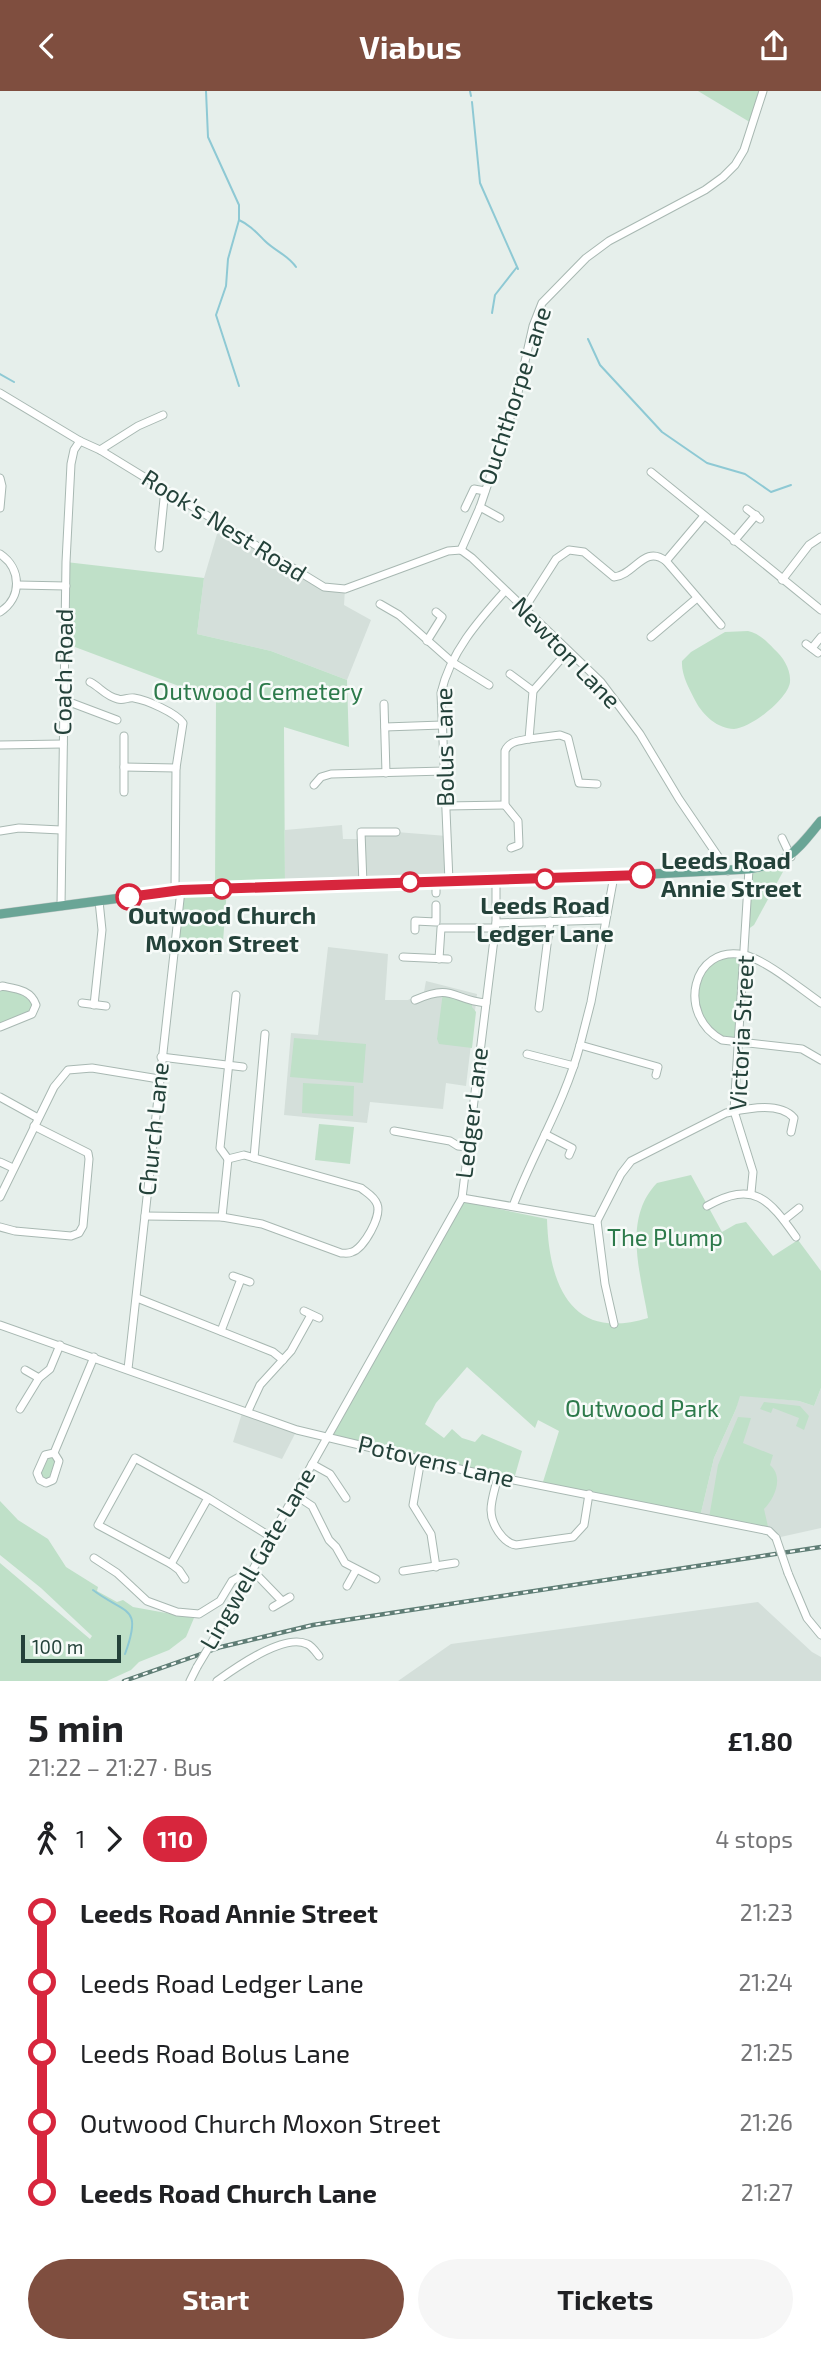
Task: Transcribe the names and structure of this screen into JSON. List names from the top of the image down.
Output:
{
  "streets": {
    "street": [
      "Ouchthorpe Lane",
      "Rook's Nest Road",
      "Newton Lane",
      "Coach Road",
      "Bolus Lane",
      "Victoria Street",
      "Ledger Lane",
      "Church Lane",
      "Potovens Lane",
      "Lingwell Gate Lane"
    ]
  },
  "crossings": [
    ["Ouchthorpe Lane", "Rook's Nest Road"],
    ["Ouchthorpe Lane", "Newton Lane"],
    ["Rook's Nest Road", "Newton Lane"],
    ["Rook's Nest Road", "Coach Road"],
    ["Newton Lane", "Bolus Lane"],
    ["Ledger Lane", "Potovens Lane"],
    ["Ledger Lane", "Lingwell Gate Lane"],
    ["Church Lane", "Potovens Lane"],
    ["Potovens Lane", "Lingwell Gate Lane"]
  ],
  "parks": ["Outwood Cemetery", "The Plump", "Outwood Park"],
  "places": ["Leeds Road Annie Street", "Leeds Road Ledger Lane", "Outwood Church Moxon Street"],
  "lines": ["bus line 110"],
  "scale_bar": "100 m",
  "page": {
    "header": "Viabus",
    "scale": "100 m",
    "heading": ["5 min", "21:22 – 21:27 · Bus", "£1.80"],
    "legs": ["1", "110", "4 stops"],
    "list": [
      {
        "name": "Leeds Road Annie Street",
        "value": "21:23"
      },
      {
        "name": "Leeds Road Ledger Lane",
        "value": "21:24"
      },
      {
        "name": "Leeds Road Bolus Lane",
        "value": "21:25"
      },
      {
        "name": "Outwood Church Moxon Street",
        "value": "21:26"
      },
      {
        "name": "Leeds Road Church Lane",
        "value": "21:27"
      }
    ],
    "buttons": ["Start", "Tickets"]
  }
}
